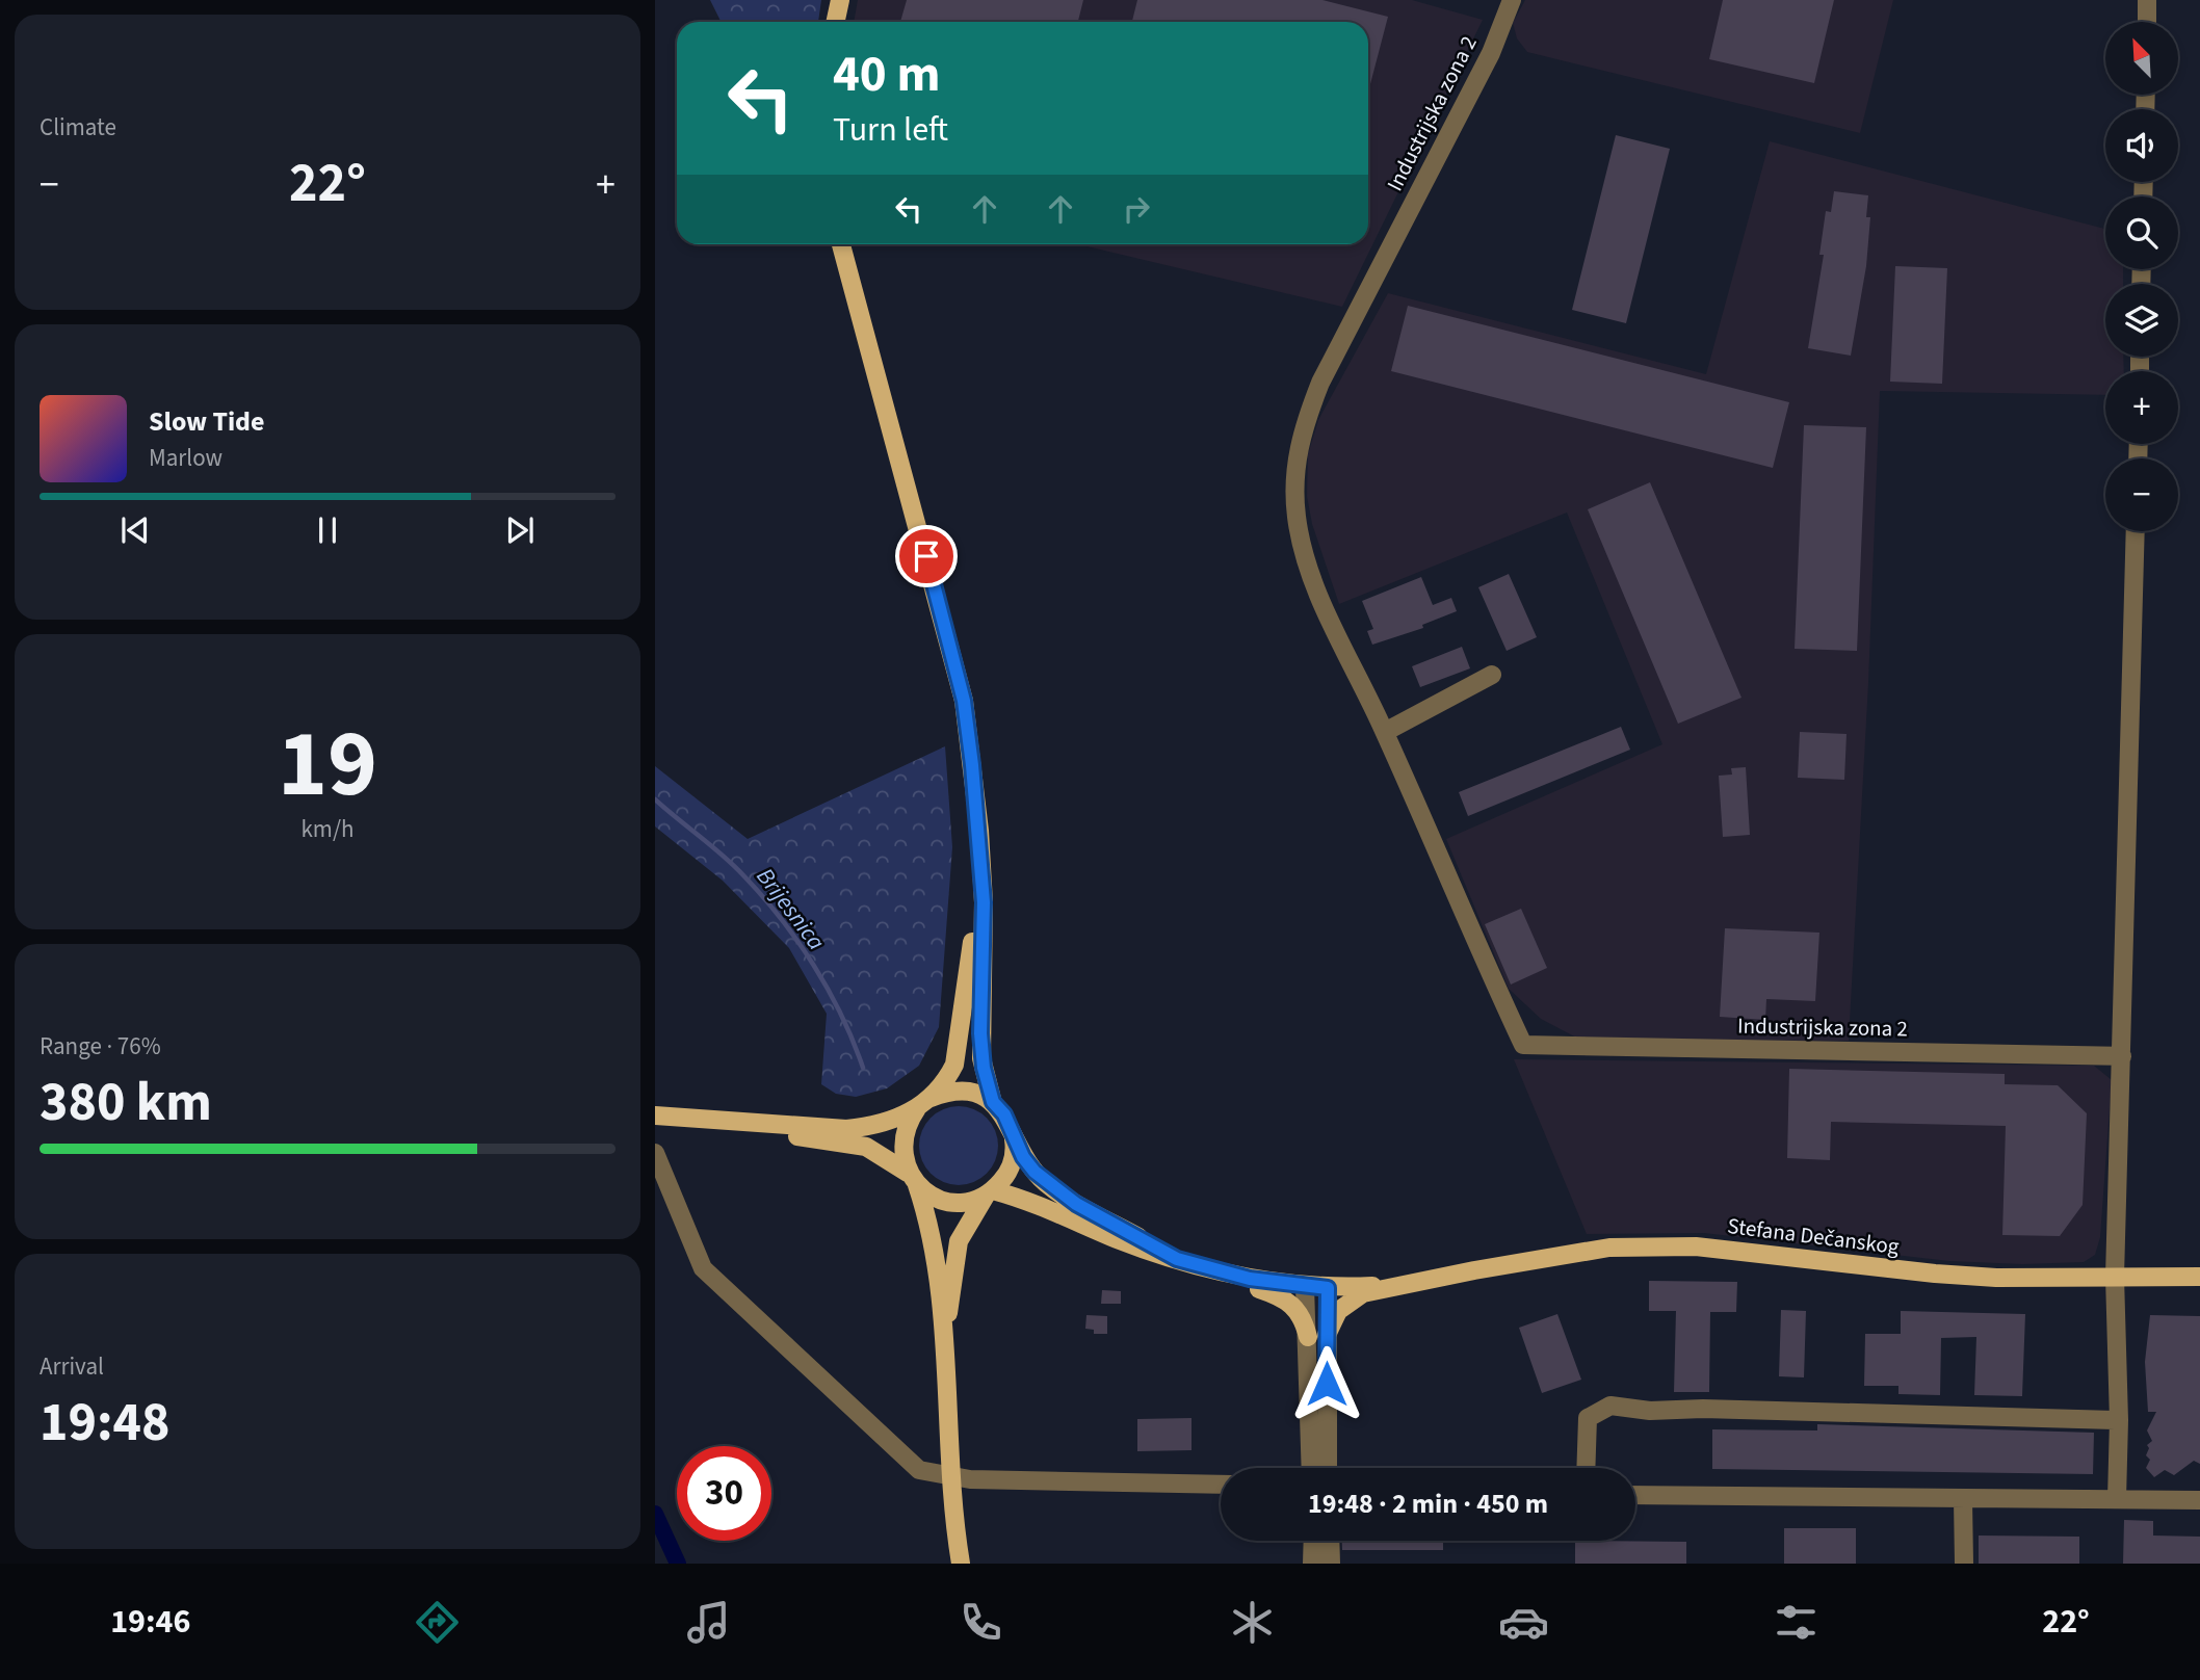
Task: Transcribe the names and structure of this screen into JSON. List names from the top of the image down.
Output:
{
  "streets": {
    "main road": ["Stefana Dečanskog"],
    "street": ["Industrijska zona 2"]
  },
  "water": ["Brijesnica"],
  "north": "top left",
  "page": {
    "tile": [
      "Climate",
      ["19", "km/h"],
      ["Range · 76%", "380 km"],
      ["Arrival", "19:48"]
    ],
    "map_buttons": ["+", "−"],
    "turn": ["40 m", "Turn left"],
    "heat": ["−", "22°", "+"],
    "song": ["Slow Tide", "Marlow"],
    "limit": "30",
    "trip": "19:48 · 2 min · 450 m",
    "tabs": ["19:46", "22°"]
  }
}
